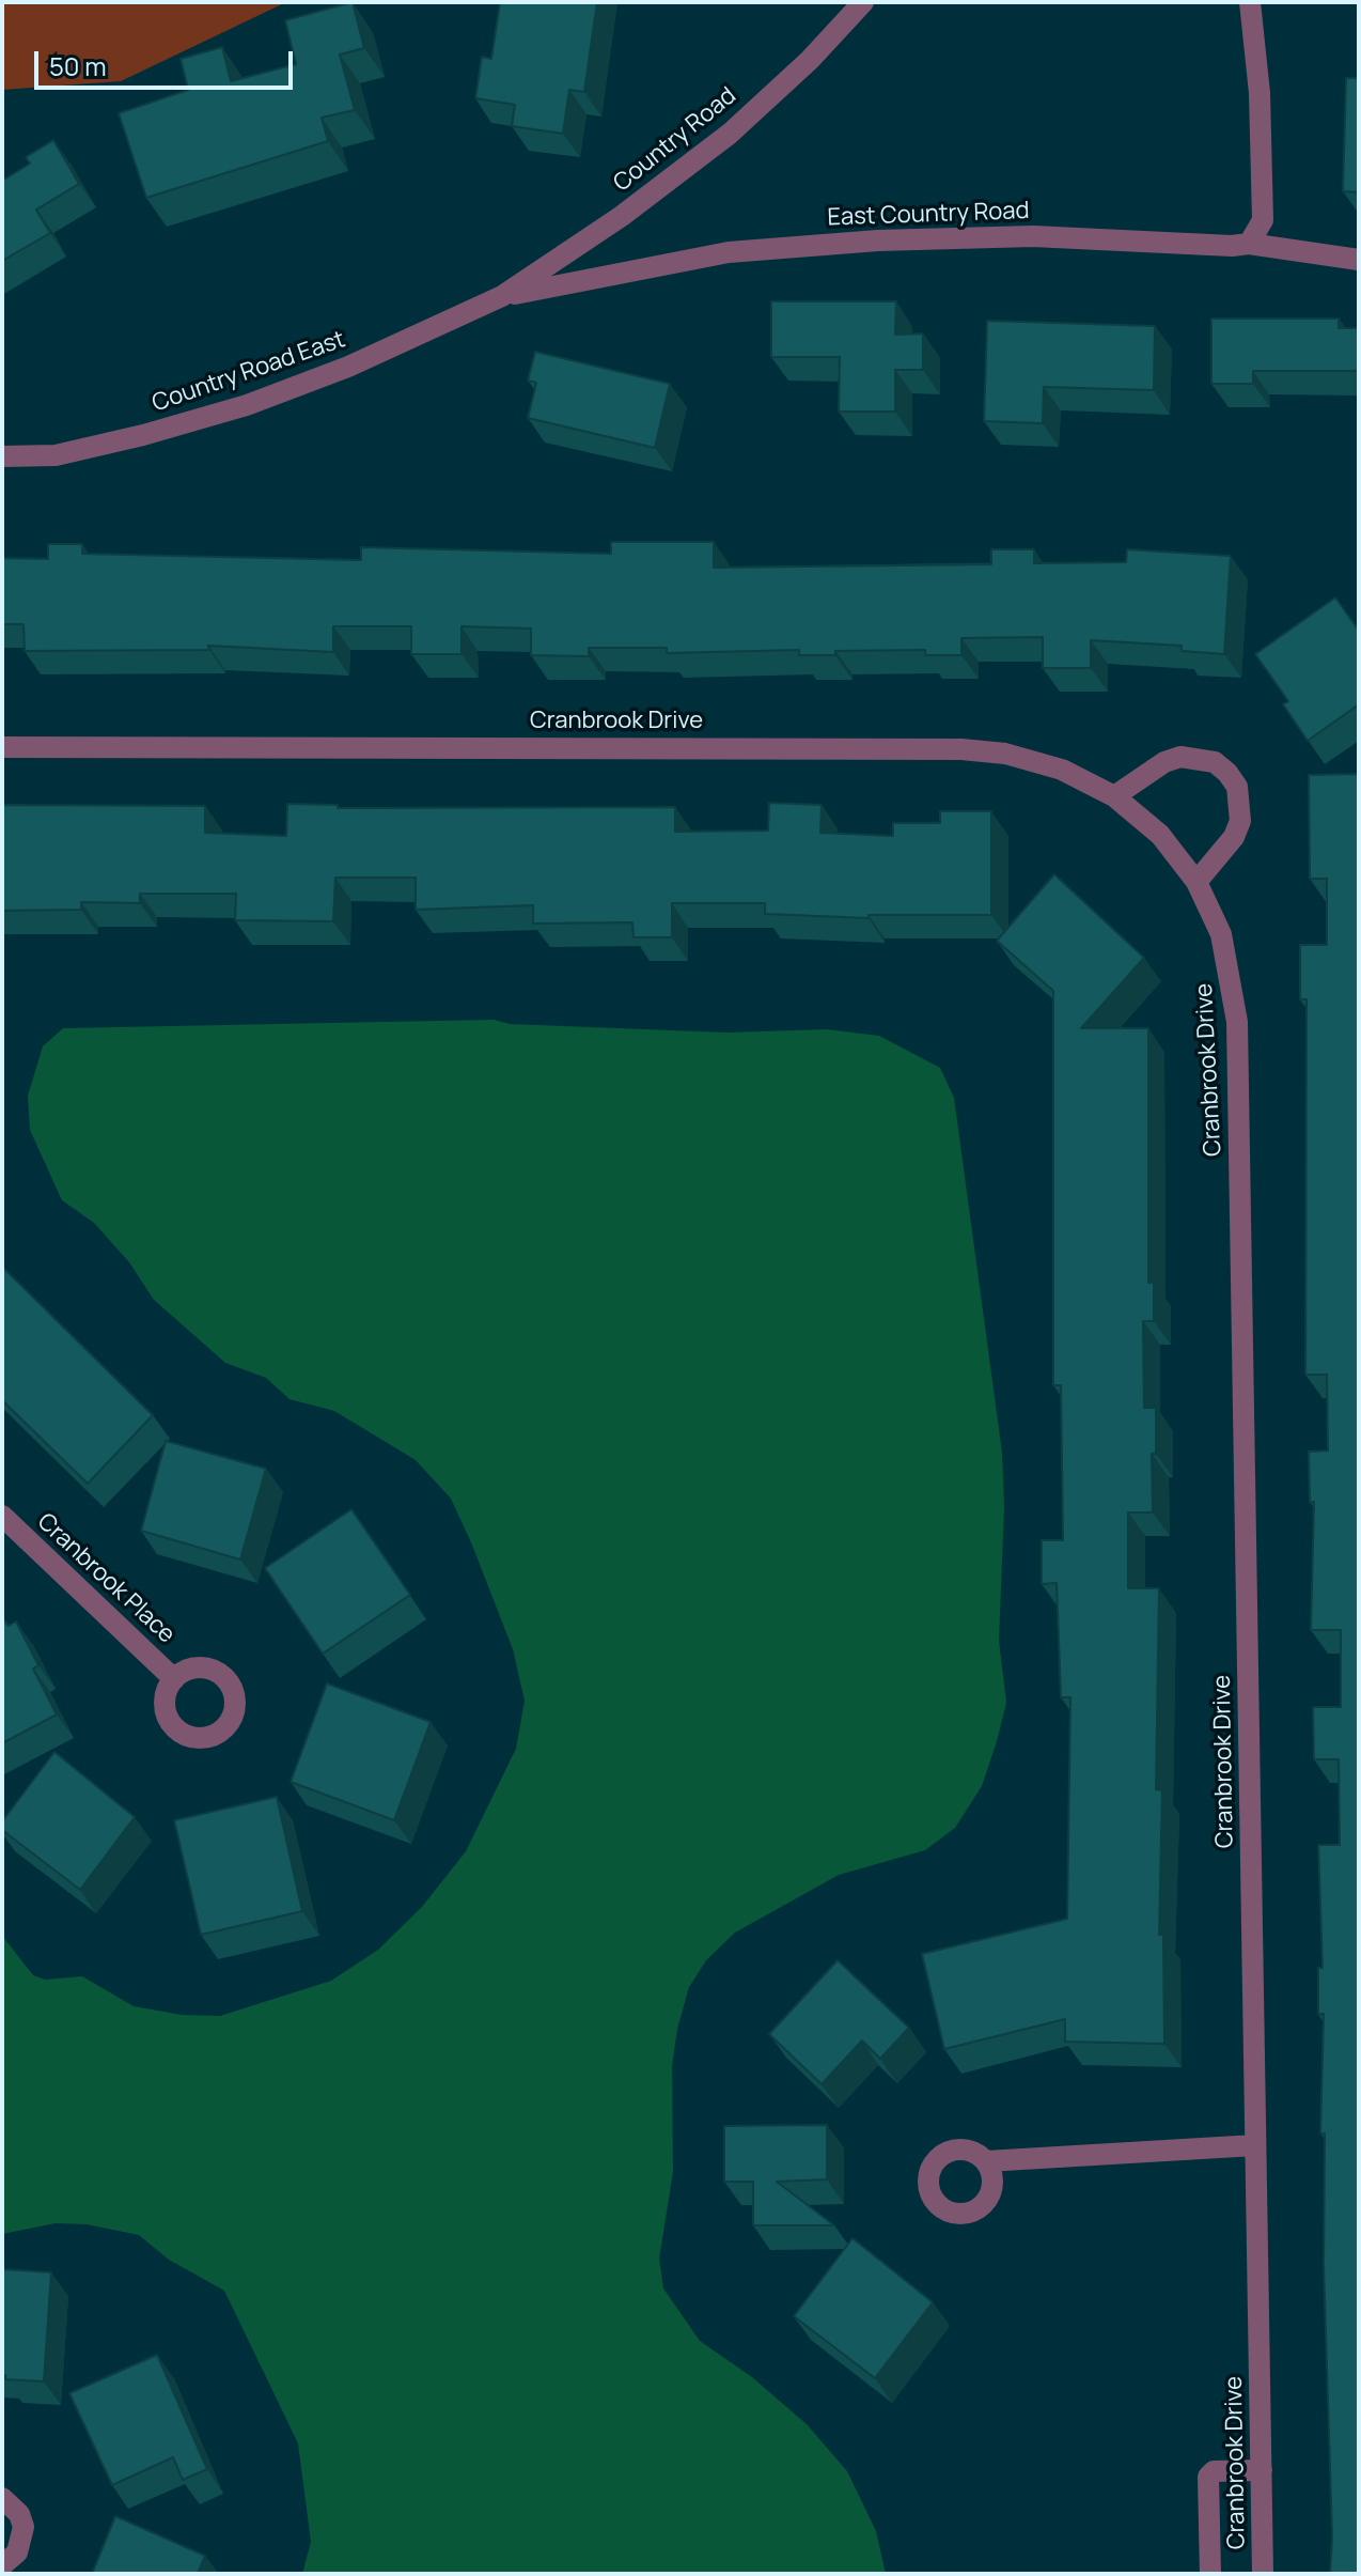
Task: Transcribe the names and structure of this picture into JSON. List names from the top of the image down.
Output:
{
  "streets": {
    "street": [
      "Country Road",
      "East Country Road",
      "Country Road East",
      "Cranbrook Drive",
      "Cranbrook Place"
    ]
  },
  "crossings": [
    ["Country Road", "East Country Road"],
    ["Country Road", "Country Road East"],
    ["East Country Road", "Country Road East"]
  ],
  "scale_bar": "50 m"
}
